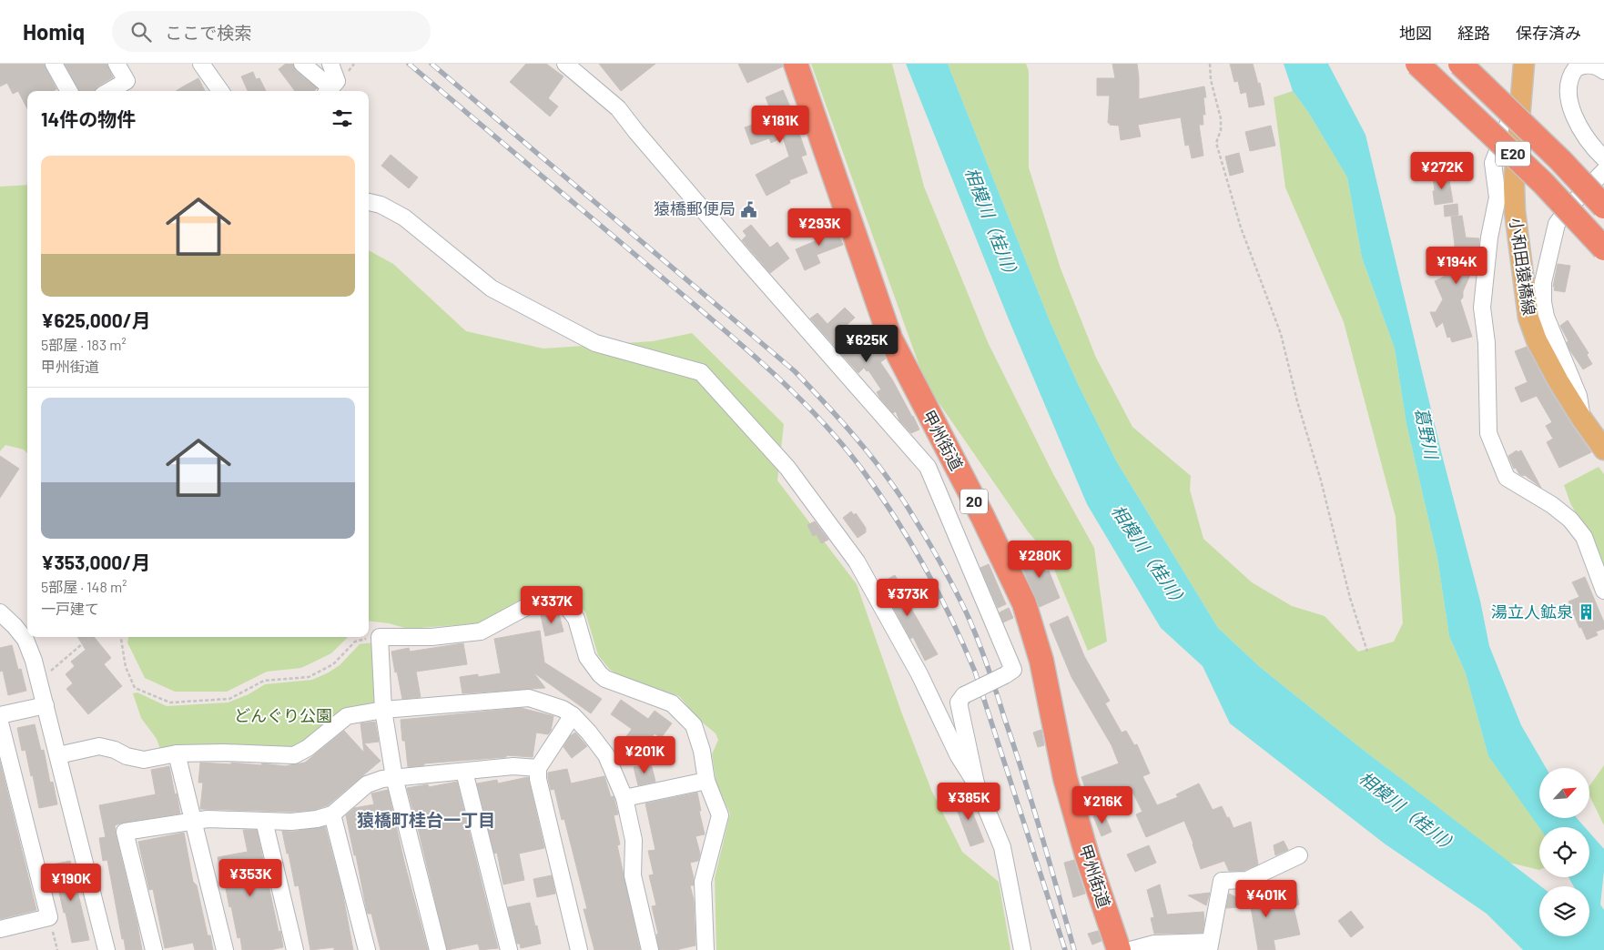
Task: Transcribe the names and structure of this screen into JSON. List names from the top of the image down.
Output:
{
  "streets": {
    "highway": ["E20", "甲州街道", "20"],
    "main road": ["小和田猿橋線"]
  },
  "districts": ["猿橋町桂台一丁目"],
  "water": ["相模川（桂川）", "葛野川"],
  "parks": ["どんぐり公園"],
  "places": {
    "public building": ["猿橋郵便局"],
    "building": ["湯立人鉱泉"]
  },
  "north": "top right",
  "page": {
    "header": "Homiq",
    "search": "ここで検索",
    "nav": ["地図", "経路", "保存済み"],
    "heading": "14件の物件",
    "price": [
      "¥181K",
      "¥272K",
      "¥293K",
      "¥194K",
      "¥625K",
      "¥280K",
      "¥373K",
      "¥337K",
      "¥201K",
      "¥385K",
      "¥216K",
      "¥353K",
      "¥190K",
      "¥401K"
    ],
    "list": [
      {
        "name": "¥625,000/月",
        "note": "5部屋 · 183 m² · 甲州街道"
      },
      {
        "name": "¥353,000/月",
        "note": "5部屋 · 148 m² · 一戸建て"
      }
    ]
  }
}
